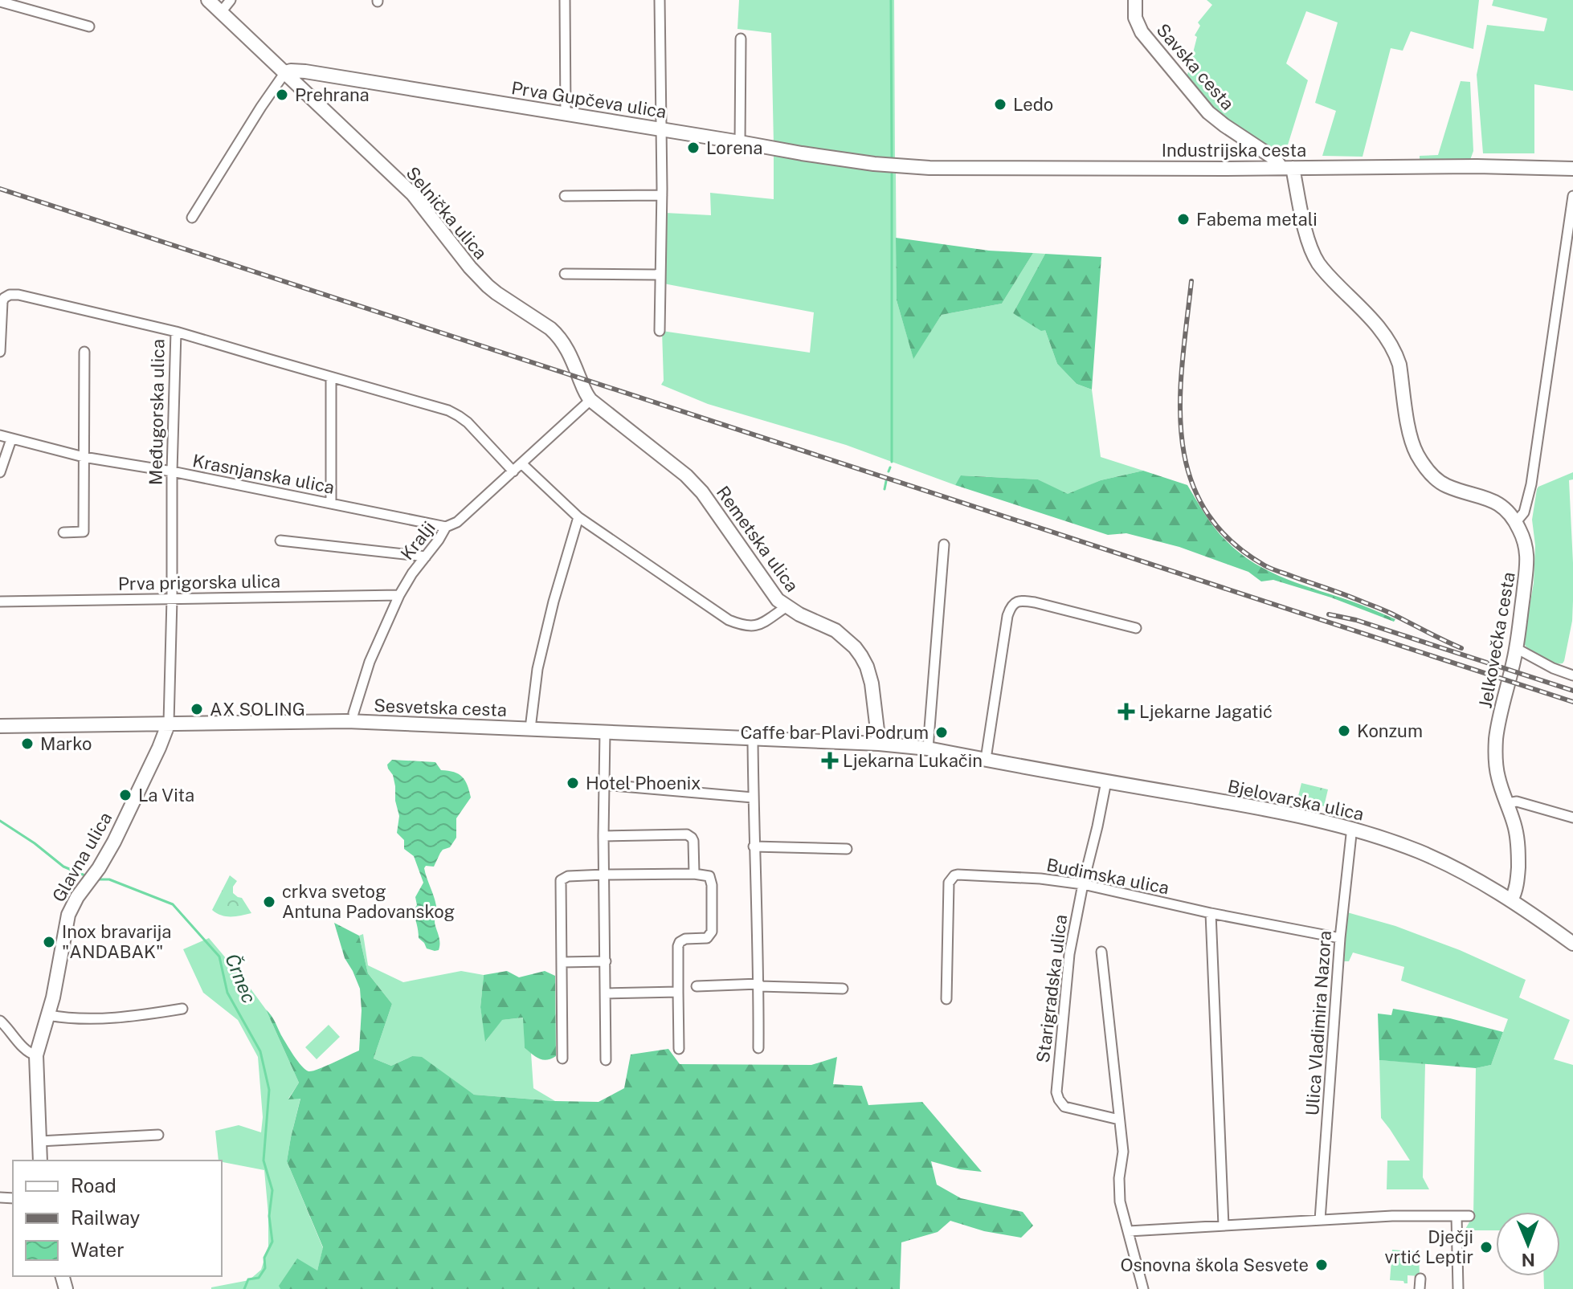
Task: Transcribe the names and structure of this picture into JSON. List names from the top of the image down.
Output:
{
  "streets": {
    "street": [
      "Savska cesta",
      "Prva Gupčeva ulica",
      "Industrijska cesta",
      "Selnička ulica",
      "Međugorska ulica",
      "Krasnjanska ulica",
      "Remetska ulica",
      "Kralji",
      "Prva prigorska ulica",
      "Jelkovečka cesta",
      "Sesvetska cesta",
      "Bjelovarska ulica",
      "Glavna ulica",
      "Budimska ulica",
      "Starigradska ulica",
      "Ulica Vladimira Nazora"
    ]
  },
  "crossings": [
    ["Savska cesta", "Industrijska cesta"],
    ["Savska cesta", "Jelkovečka cesta"],
    ["Prva Gupčeva ulica", "Industrijska cesta"],
    ["Prva Gupčeva ulica", "Selnička ulica"],
    ["Industrijska cesta", "Jelkovečka cesta"],
    ["Selnička ulica", "Remetska ulica"],
    ["Selnička ulica", "Kralji"],
    ["Međugorska ulica", "Krasnjanska ulica"],
    ["Međugorska ulica", "Prva prigorska ulica"],
    ["Međugorska ulica", "Sesvetska cesta"],
    ["Međugorska ulica", "Glavna ulica"],
    ["Krasnjanska ulica", "Kralji"],
    ["Remetska ulica", "Kralji"],
    ["Remetska ulica", "Sesvetska cesta"],
    ["Remetska ulica", "Bjelovarska ulica"],
    ["Kralji", "Prva prigorska ulica"],
    ["Jelkovečka cesta", "Bjelovarska ulica"],
    ["Sesvetska cesta", "Bjelovarska ulica"],
    ["Sesvetska cesta", "Glavna ulica"],
    ["Bjelovarska ulica", "Starigradska ulica"],
    ["Bjelovarska ulica", "Ulica Vladimira Nazora"],
    ["Budimska ulica", "Starigradska ulica"],
    ["Budimska ulica", "Ulica Vladimira Nazora"]
  ],
  "water": ["Črnec"],
  "places": {
    "other": [
      "Prehrana",
      "Ledo",
      "Lorena",
      "Fabema metali",
      "AX SOLING",
      "Konzum",
      "Caffe bar Plavi Podrum",
      "Marko",
      "Hotel Phoenix",
      "La Vita",
      "crkva svetog Antuna Padovanskog",
      "Inox bravarija \"ANDABAK\"",
      "Dječji vrtić Leptir",
      "Osnovna škola Sesvete"
    ],
    "health": ["Ljekarne Jagatić", "Ljekarna Lukačin"]
  },
  "legend": ["Road", "Railway", "Water"],
  "north": "bottom"
}
